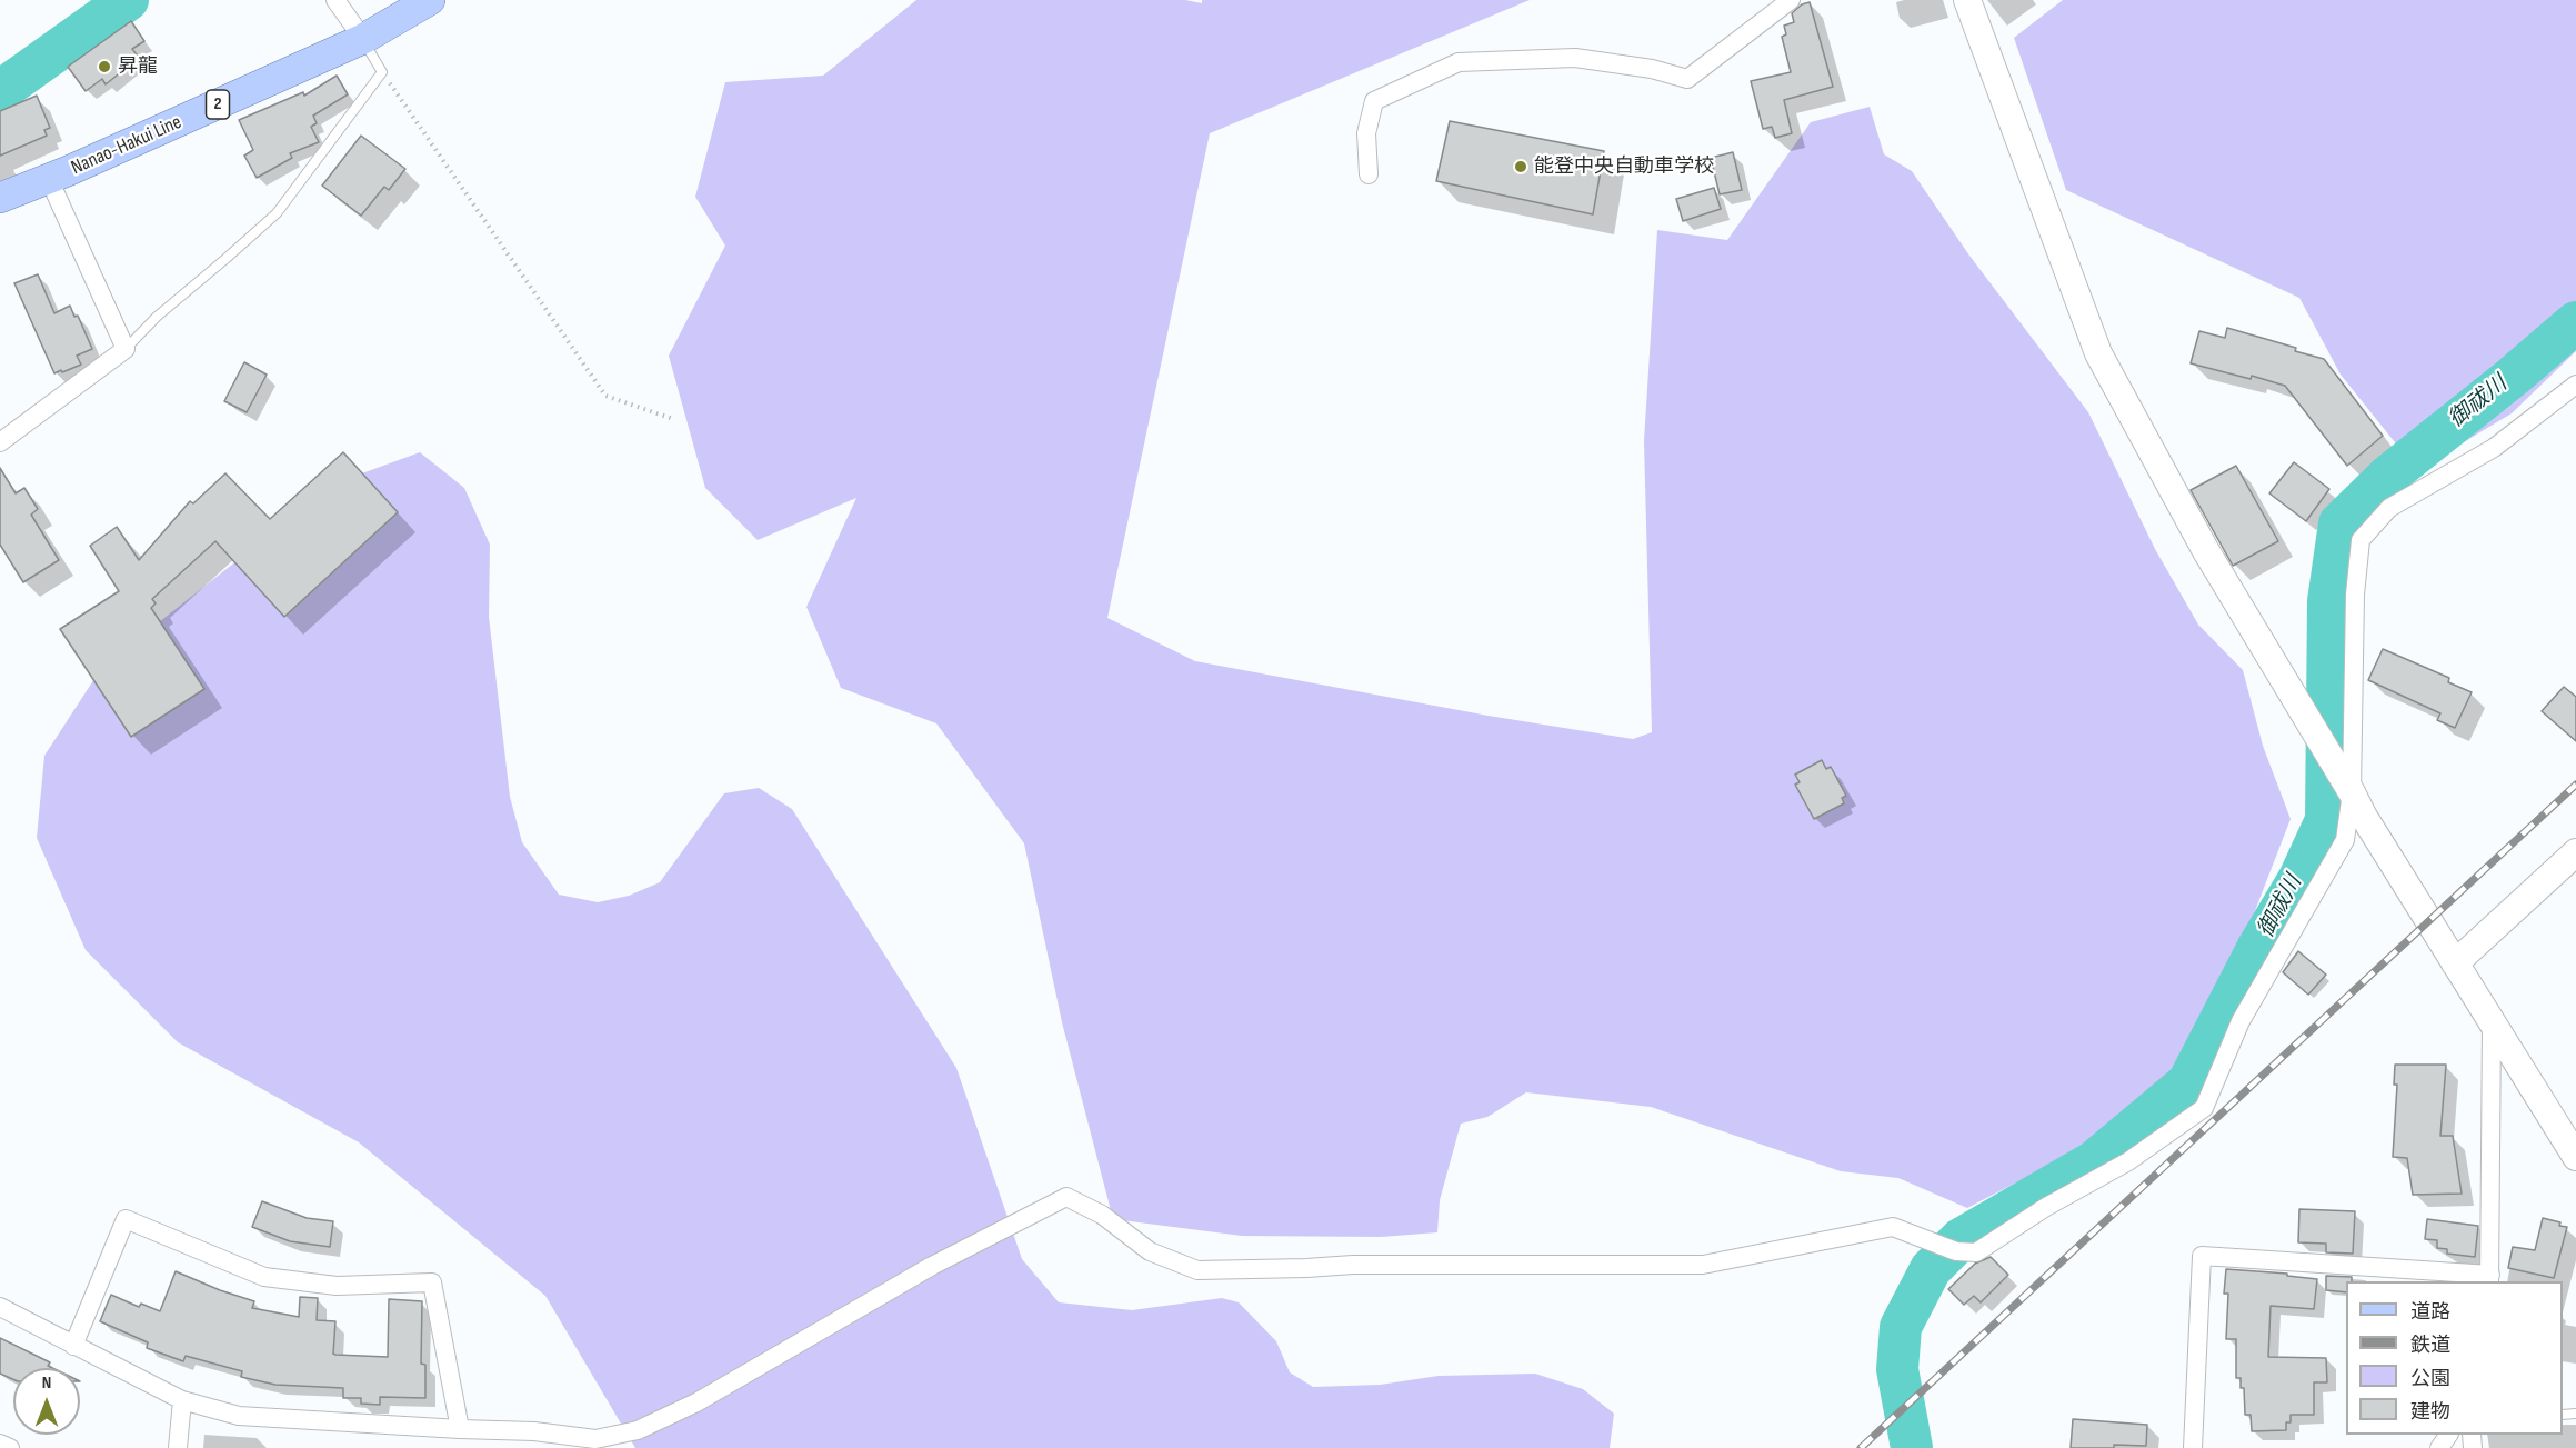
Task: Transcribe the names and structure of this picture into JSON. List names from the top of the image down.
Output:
{
  "streets": {
    "main road": ["2", "Nanao-Hakui Line"]
  },
  "water": ["御祓川"],
  "places": ["昇龍", "能登中央自動車学校"],
  "legend": [
    "道路",
    "鉄道",
    "公園",
    "建物"
  ],
  "north": "top"
}
